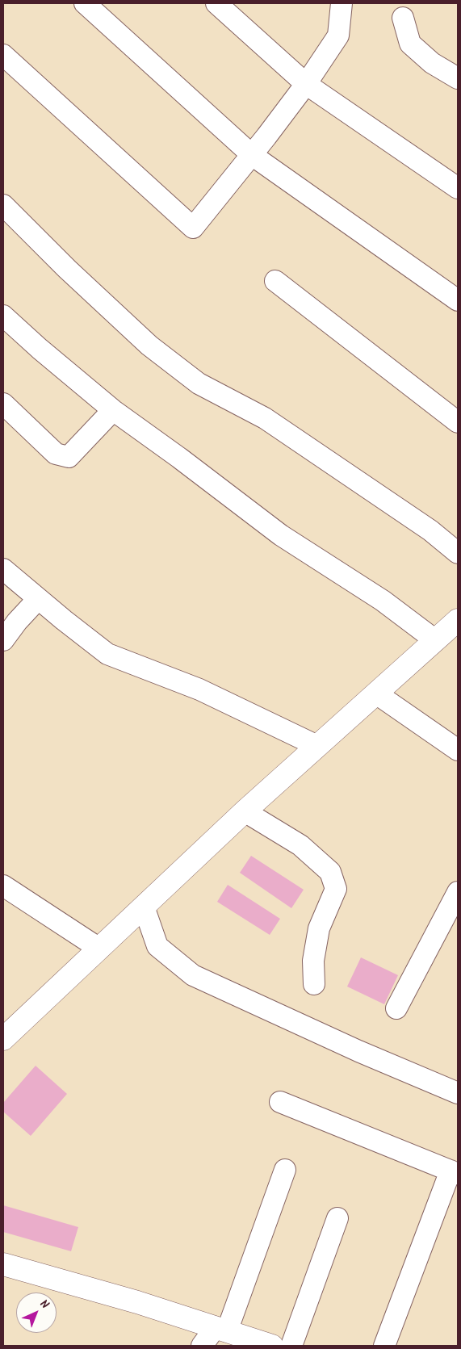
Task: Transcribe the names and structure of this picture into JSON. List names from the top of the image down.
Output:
{
  "north": "top right"
}
